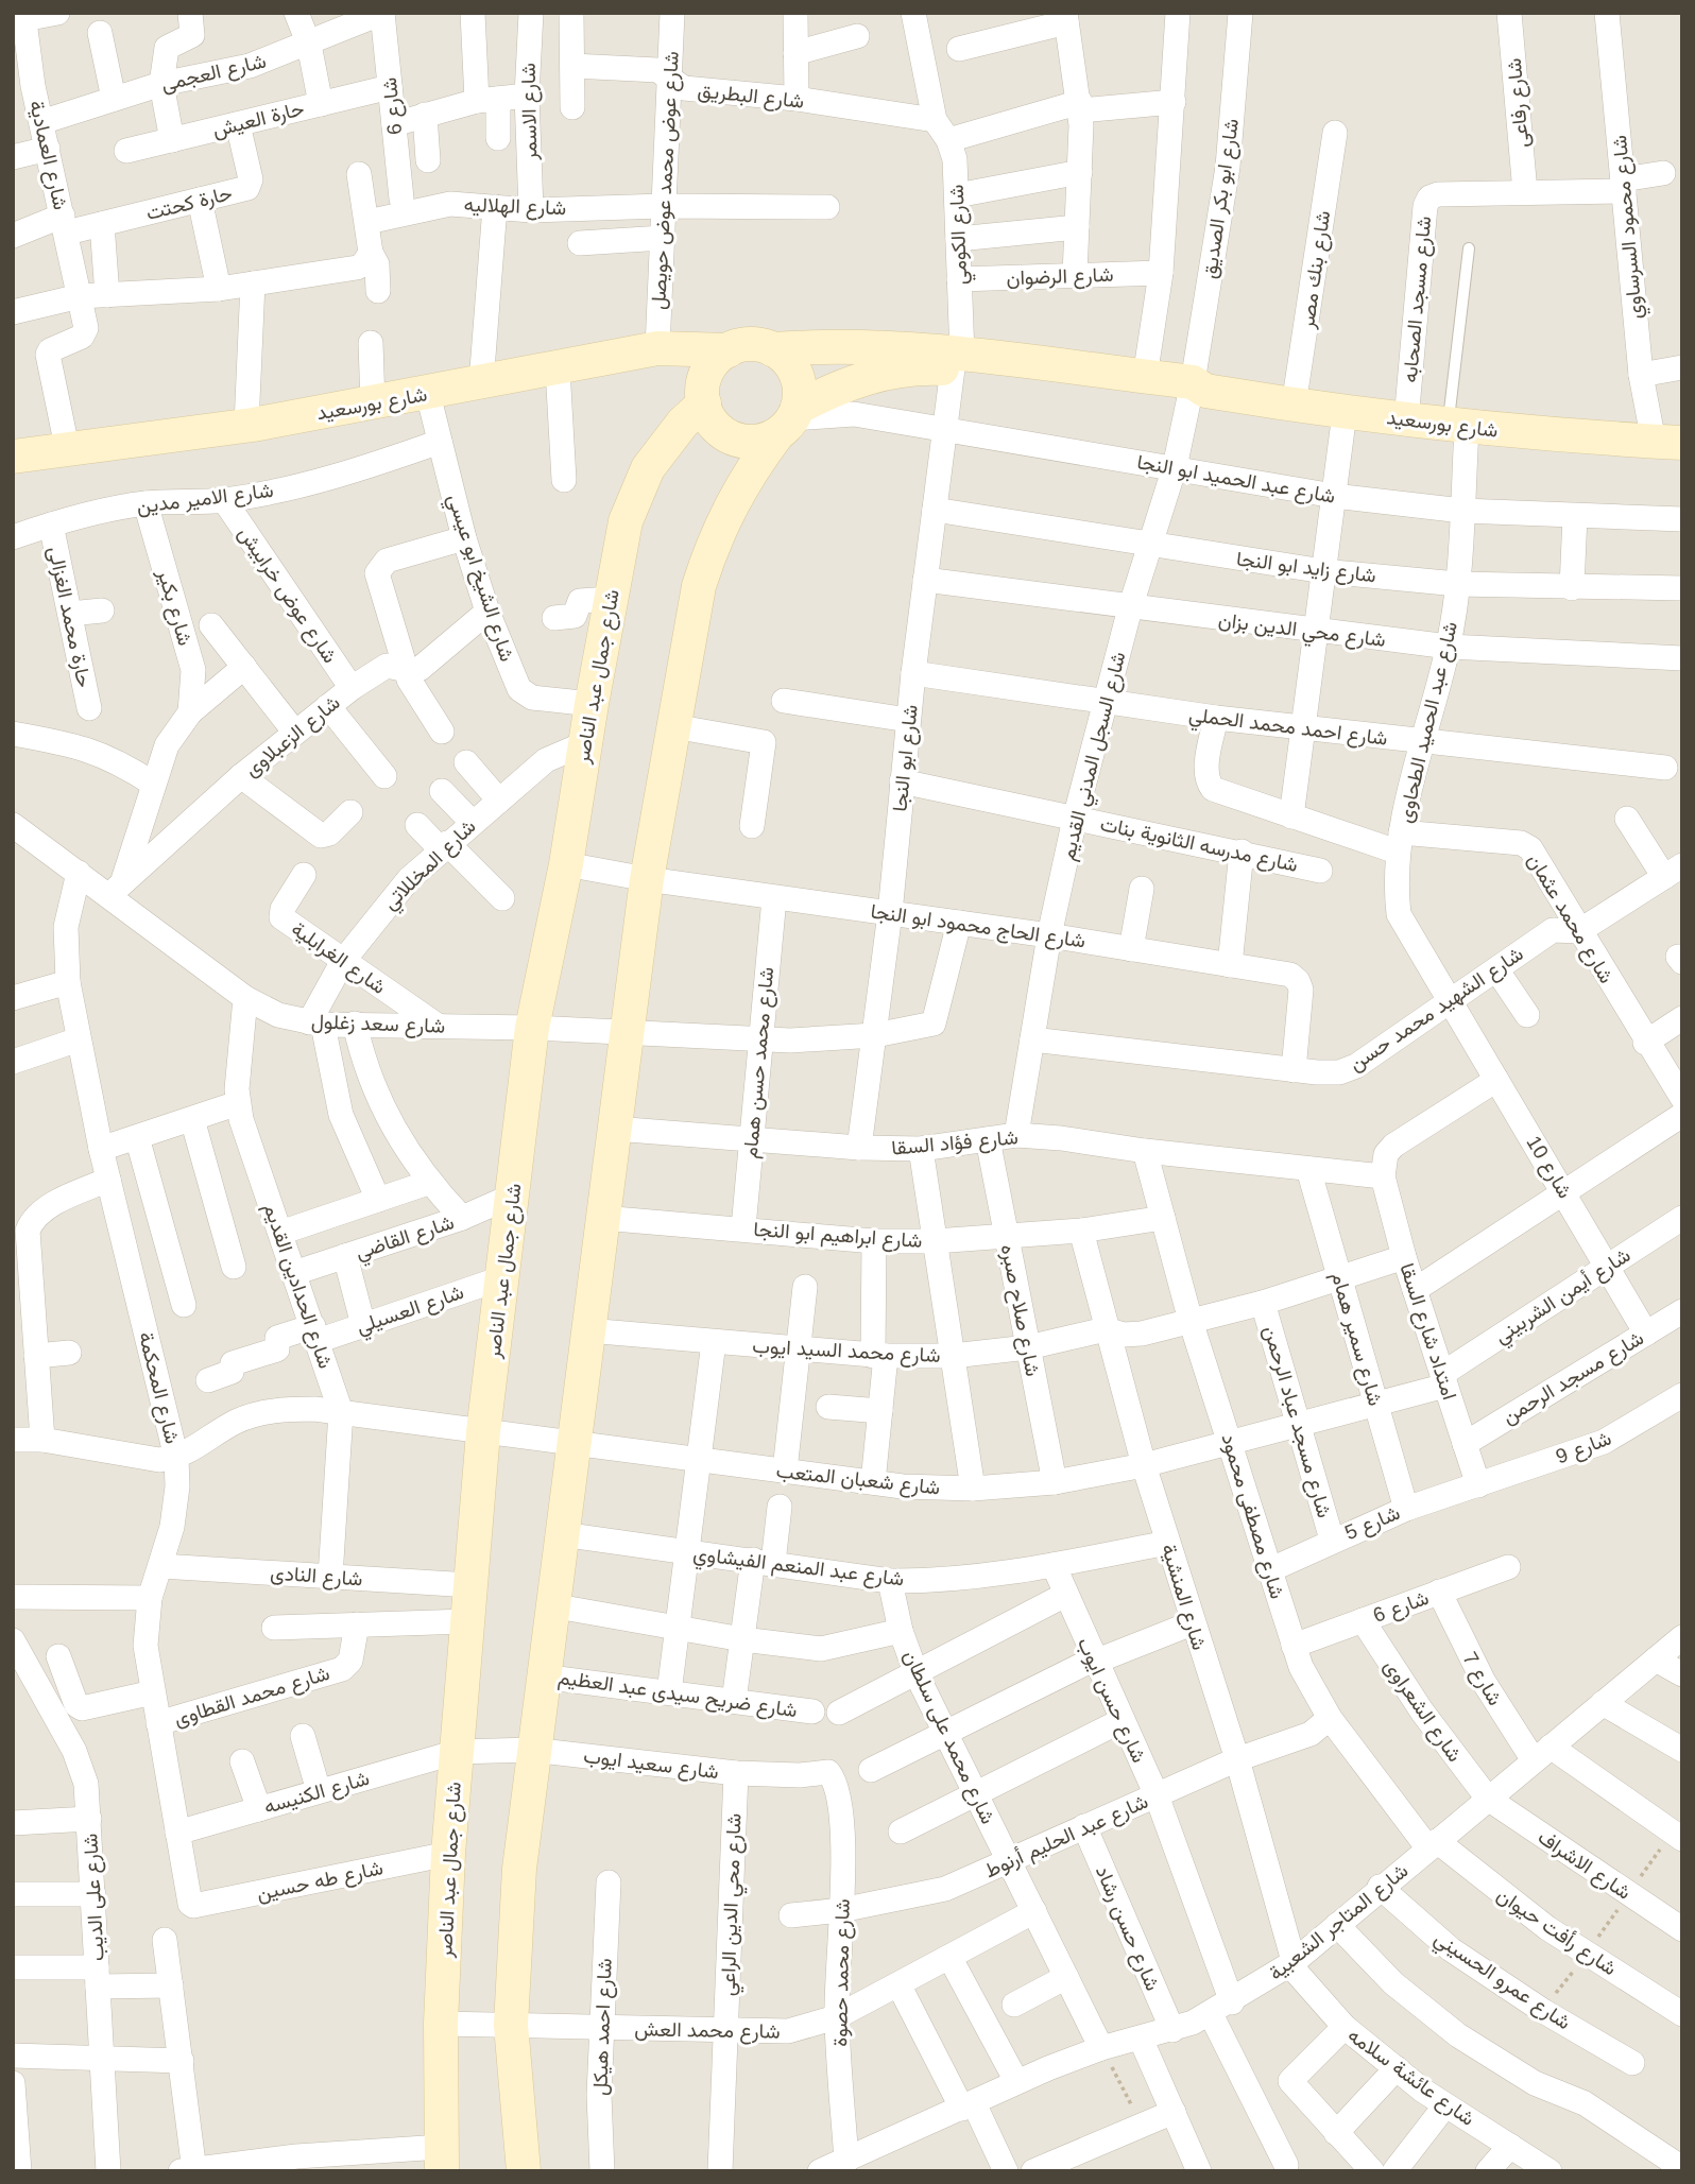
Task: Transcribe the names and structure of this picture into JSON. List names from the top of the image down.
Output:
{
  "streets": {
    "street": [
      "شارع العجمى",
      "شارع البطريق",
      "شارع رفاعى",
      "شارع 6",
      "شارع الاسمر",
      "حارة العيش",
      "شارع العمادية",
      "شارع عوض محمد عوض حويصل",
      "شارع ابو بكر الصديق",
      "حارة كحتت",
      "شارع الهلاليه",
      "شارع محمود السرساوي",
      "شارع الكومي",
      "شارع بنك مصر",
      "شارع الرضوان",
      "شارع مسجد الصحابه",
      "شارع بورسعيد",
      "شارع عبد الحميد ابو النجا",
      "شارع الامير مدين",
      "شارع زايد ابو النجا",
      "شارع الشيخ ابو عيسي",
      "شارع عوض خرابيش",
      "شارع بكير",
      "حارة محمد الغزالى",
      "شارع محي الدين بزان",
      "شارع جمال عبد الناصر",
      "شارع عبد الحميد الطحاوى",
      "شارع احمد محمد الحملي",
      "شارع الزعبلاوى",
      "شارع السجل المدني القديم",
      "شارع ابو النجا",
      "شارع مدرسه الثانوية بنات",
      "شارع المخللاتي",
      "شارع محمد عثمان",
      "شارع الحاج محمود ابو النجا",
      "شارع الغرابلية",
      "شارع الشهيد محمد حسن",
      "شارع سعد زغلول",
      "شارع محمد حسن همام",
      "شارع فؤاد السقا",
      "شارع 10",
      "شارع ابراهيم ابو النجا",
      "شارع القاضي",
      "شارع الحدادين القديم",
      "شارع أيمن الشربيني",
      "شارع العسيلي",
      "شارع صلاح صبره",
      "امتداد شارع السقا",
      "شارع سمير همام",
      "شارع محمد السيد ايوب",
      "شارع مسجد الرحمن",
      "شارع المحكمة",
      "شارع مسجد عباد الرحمن",
      "شارع 9",
      "شارع شعبان المتعب",
      "شارع مصطفى محمود",
      "شارع 5",
      "شارع عبد المنعم الفيشاوي",
      "شارع النادى",
      "شارع المنشية",
      "شارع 7",
      "شارع ضريح سيدى عبد العظيم",
      "شارع محمد القطاوى",
      "شارع حسن ايوب",
      "شارع الشعراوى",
      "شارع محمد على سلطان",
      "شارع سعيد ايوب",
      "شارع الكنيسه",
      "شارع عبد الحليم أرنوط",
      "شارع الاشراف",
      "شارع طه حسين",
      "شارع على الديب",
      "شارع محي الدين الراعي",
      "شارع المتاجر الشعبية",
      "شارع حسن رشاد",
      "شارع رأفت حيوان",
      "شارع محمد حصوة",
      "شارع عمرو الحسيني",
      "شارع احمد هيكل",
      "شارع محمد العش",
      "شارع عائشة سلامه"
    ]
  },
  "crossings": [
    ["شارع العجمى", "شارع 6"],
    ["شارع العجمى", "شارع العمادية"],
    ["شارع البطريق", "شارع عوض محمد عوض حويصل"],
    ["شارع البطريق", "شارع الكومي"],
    ["شارع رفاعى", "شارع مسجد الصحابه"],
    ["شارع 6", "حارة العيش"],
    ["شارع 6", "شارع مصطفى محمود"],
    ["شارع 6", "شارع 7"],
    ["شارع 6", "شارع الشعراوى"],
    ["شارع الاسمر", "شارع الهلاليه"],
    ["حارة العيش", "حارة كحتت"],
    ["شارع العمادية", "حارة كحتت"],
    ["شارع العمادية", "شارع بورسعيد"],
    ["شارع عوض محمد عوض حويصل", "شارع الهلاليه"],
    ["شارع عوض محمد عوض حويصل", "شارع بورسعيد"],
    ["شارع ابو بكر الصديق", "شارع بورسعيد"],
    ["شارع ابو بكر الصديق", "شارع السجل المدني القديم"],
    ["شارع محمود السرساوي", "شارع مسجد الصحابه"],
    ["شارع محمود السرساوي", "شارع بورسعيد"],
    ["شارع الكومي", "شارع الرضوان"],
    ["شارع الكومي", "شارع بورسعيد"],
    ["شارع الكومي", "شارع ابو النجا"],
    ["شارع بنك مصر", "شارع بورسعيد"],
    ["شارع مسجد الصحابه", "شارع بورسعيد"],
    ["شارع بورسعيد", "شارع عبد الحميد ابو النجا"],
    ["شارع بورسعيد", "شارع الشيخ ابو عيسي"],
    ["شارع بورسعيد", "شارع جمال عبد الناصر"],
    ["شارع بورسعيد", "شارع عبد الحميد الطحاوى"],
    ["شارع بورسعيد", "شارع السجل المدني القديم"],
    ["شارع بورسعيد", "شارع ابو النجا"],
    ["شارع عبد الحميد ابو النجا", "شارع جمال عبد الناصر"],
    ["شارع عبد الحميد ابو النجا", "شارع عبد الحميد الطحاوى"],
    ["شارع عبد الحميد ابو النجا", "شارع السجل المدني القديم"],
    ["شارع عبد الحميد ابو النجا", "شارع ابو النجا"],
    ["شارع الامير مدين", "شارع الشيخ ابو عيسي"],
    ["شارع الامير مدين", "شارع عوض خرابيش"],
    ["شارع الامير مدين", "شارع بكير"],
    ["شارع الامير مدين", "حارة محمد الغزالى"],
    ["شارع زايد ابو النجا", "شارع عبد الحميد الطحاوى"],
    ["شارع زايد ابو النجا", "شارع السجل المدني القديم"],
    ["شارع زايد ابو النجا", "شارع ابو النجا"],
    ["شارع الشيخ ابو عيسي", "شارع جمال عبد الناصر"],
    ["شارع الشيخ ابو عيسي", "شارع الزعبلاوى"],
    ["شارع عوض خرابيش", "شارع الزعبلاوى"],
    ["شارع محي الدين بزان", "شارع عبد الحميد الطحاوى"],
    ["شارع محي الدين بزان", "شارع السجل المدني القديم"],
    ["شارع محي الدين بزان", "شارع ابو النجا"],
    ["شارع جمال عبد الناصر", "شارع المخللاتي"],
    ["شارع جمال عبد الناصر", "شارع الحاج محمود ابو النجا"],
    ["شارع جمال عبد الناصر", "شارع سعد زغلول"],
    ["شارع جمال عبد الناصر", "شارع القاضي"],
    ["شارع جمال عبد الناصر", "شارع العسيلي"],
    ["شارع جمال عبد الناصر", "شارع شعبان المتعب"],
    ["شارع جمال عبد الناصر", "شارع النادى"],
    ["شارع جمال عبد الناصر", "شارع سعيد ايوب"],
    ["شارع جمال عبد الناصر", "شارع الكنيسه"],
    ["شارع جمال عبد الناصر", "شارع طه حسين"],
    ["شارع جمال عبد الناصر", "شارع محمد العش"],
    ["شارع عبد الحميد الطحاوى", "شارع احمد محمد الحملي"],
    ["شارع عبد الحميد الطحاوى", "شارع محمد عثمان"],
    ["شارع عبد الحميد الطحاوى", "شارع الشهيد محمد حسن"],
    ["شارع عبد الحميد الطحاوى", "شارع 10"],
    ["شارع احمد محمد الحملي", "شارع السجل المدني القديم"],
    ["شارع احمد محمد الحملي", "شارع ابو النجا"],
    ["شارع الزعبلاوى", "شارع سعد زغلول"],
    ["شارع السجل المدني القديم", "شارع مدرسه الثانوية بنات"],
    ["شارع السجل المدني القديم", "شارع الحاج محمود ابو النجا"],
    ["شارع السجل المدني القديم", "شارع الشهيد محمد حسن"],
    ["شارع السجل المدني القديم", "شارع فؤاد السقا"],
    ["شارع ابو النجا", "شارع مدرسه الثانوية بنات"],
    ["شارع ابو النجا", "شارع الحاج محمود ابو النجا"],
    ["شارع ابو النجا", "شارع سعد زغلول"],
    ["شارع ابو النجا", "شارع فؤاد السقا"],
    ["شارع المخللاتي", "شارع الغرابلية"],
    ["شارع المخللاتي", "شارع سعد زغلول"],
    ["شارع محمد عثمان", "شارع الشهيد محمد حسن"],
    ["شارع الحاج محمود ابو النجا", "شارع الشهيد محمد حسن"],
    ["شارع الحاج محمود ابو النجا", "شارع سعد زغلول"],
    ["شارع الحاج محمود ابو النجا", "شارع محمد حسن همام"],
    ["شارع الغرابلية", "شارع سعد زغلول"],
    ["شارع الشهيد محمد حسن", "شارع 10"],
    ["شارع سعد زغلول", "شارع محمد حسن همام"],
    ["شارع سعد زغلول", "شارع الحدادين القديم"],
    ["شارع سعد زغلول", "شارع المحكمة"],
    ["شارع محمد حسن همام", "شارع فؤاد السقا"],
    ["شارع محمد حسن همام", "شارع ابراهيم ابو النجا"],
    ["شارع فؤاد السقا", "شارع صلاح صبره"],
    ["شارع فؤاد السقا", "امتداد شارع السقا"],
    ["شارع فؤاد السقا", "شارع سمير همام"],
    ["شارع فؤاد السقا", "شارع مصطفى محمود"],
    ["شارع 10", "شارع أيمن الشربيني"],
    ["شارع 10", "شارع مسجد الرحمن"],
    ["شارع ابراهيم ابو النجا", "شارع صلاح صبره"],
    ["شارع ابراهيم ابو النجا", "شارع مصطفى محمود"],
    ["شارع ابراهيم ابو النجا", "شارع المنشية"],
    ["شارع القاضي", "شارع الحدادين القديم"],
    ["شارع الحدادين القديم", "شارع العسيلي"],
    ["شارع الحدادين القديم", "شارع شعبان المتعب"],
    ["شارع الحدادين القديم", "شارع النادى"],
    ["شارع أيمن الشربيني", "امتداد شارع السقا"],
    ["شارع أيمن الشربيني", "شارع سمير همام"],
    ["شارع أيمن الشربيني", "شارع مسجد عباد الرحمن"],
    ["شارع أيمن الشربيني", "شارع شعبان المتعب"],
    ["شارع صلاح صبره", "شارع محمد السيد ايوب"],
    ["شارع صلاح صبره", "شارع شعبان المتعب"],
    ["امتداد شارع السقا", "شارع محمد السيد ايوب"],
    ["امتداد شارع السقا", "شارع مسجد الرحمن"],
    ["امتداد شارع السقا", "شارع 9"],
    ["امتداد شارع السقا", "شارع 5"],
    ["شارع سمير همام", "شارع محمد السيد ايوب"],
    ["شارع سمير همام", "شارع 5"],
    ["شارع محمد السيد ايوب", "شارع مسجد عباد الرحمن"],
    ["شارع محمد السيد ايوب", "شارع مصطفى محمود"],
    ["شارع محمد السيد ايوب", "شارع المنشية"],
    ["شارع المحكمة", "شارع شعبان المتعب"],
    ["شارع المحكمة", "شارع النادى"],
    ["شارع المحكمة", "شارع محمد القطاوى"],
    ["شارع المحكمة", "شارع الكنيسه"],
    ["شارع المحكمة", "شارع طه حسين"],
    ["شارع مسجد عباد الرحمن", "شارع شعبان المتعب"],
    ["شارع مسجد عباد الرحمن", "شارع 5"],
    ["شارع 9", "شارع 5"],
    ["شارع شعبان المتعب", "شارع مصطفى محمود"],
    ["شارع شعبان المتعب", "شارع المنشية"],
    ["شارع مصطفى محمود", "شارع 5"],
    ["شارع مصطفى محمود", "شارع عبد الحليم أرنوط"],
    ["شارع مصطفى محمود", "شارع المتاجر الشعبية"],
    ["شارع مصطفى محمود", "شارع رأفت حيوان"],
    ["شارع عبد المنعم الفيشاوي", "شارع المنشية"],
    ["شارع عبد المنعم الفيشاوي", "شارع حسن ايوب"],
    ["شارع عبد المنعم الفيشاوي", "شارع محمد على سلطان"],
    ["شارع المنشية", "شارع عبد الحليم أرنوط"],
    ["شارع المنشية", "شارع المتاجر الشعبية"],
    ["شارع المنشية", "شارع عائشة سلامه"],
    ["شارع 7", "شارع المتاجر الشعبية"],
    ["شارع حسن ايوب", "شارع عبد الحليم أرنوط"],
    ["شارع حسن ايوب", "شارع المتاجر الشعبية"],
    ["شارع الشعراوى", "شارع الاشراف"],
    ["شارع الشعراوى", "شارع المتاجر الشعبية"],
    ["شارع محمد على سلطان", "شارع عبد الحليم أرنوط"],
    ["شارع محمد على سلطان", "شارع المتاجر الشعبية"],
    ["شارع محمد على سلطان", "شارع محمد العش"],
    ["شارع سعيد ايوب", "شارع الكنيسه"],
    ["شارع سعيد ايوب", "شارع محي الدين الراعي"],
    ["شارع سعيد ايوب", "شارع محمد حصوة"],
    ["شارع عبد الحليم أرنوط", "شارع حسن رشاد"],
    ["شارع عبد الحليم أرنوط", "شارع محمد حصوة"],
    ["شارع الاشراف", "شارع المتاجر الشعبية"],
    ["شارع محي الدين الراعي", "شارع محمد العش"],
    ["شارع المتاجر الشعبية", "شارع حسن رشاد"],
    ["شارع المتاجر الشعبية", "شارع رأفت حيوان"],
    ["شارع المتاجر الشعبية", "شارع محمد حصوة"],
    ["شارع المتاجر الشعبية", "شارع عمرو الحسيني"],
    ["شارع المتاجر الشعبية", "شارع عائشة سلامه"],
    ["شارع محمد حصوة", "شارع محمد العش"],
    ["شارع احمد هيكل", "شارع محمد العش"]
  ]
}
